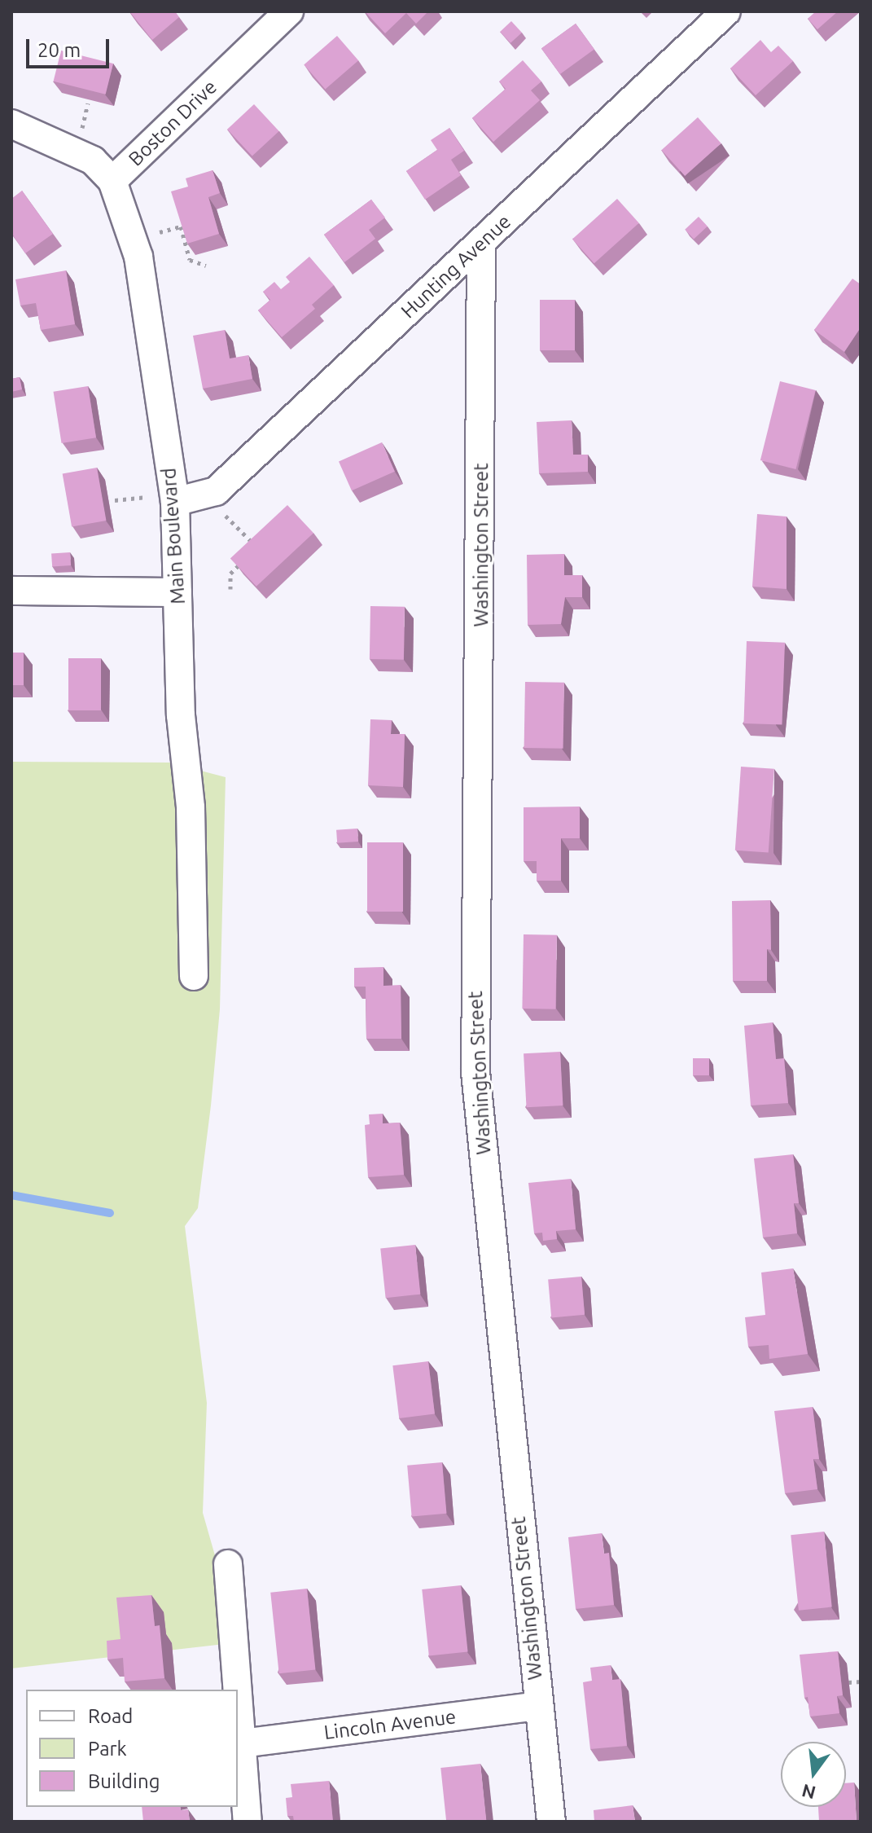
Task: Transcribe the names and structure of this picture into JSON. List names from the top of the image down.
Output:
{
  "streets": {
    "street": [
      "Boston Drive",
      "Hunting Avenue",
      "Main Boulevard",
      "Washington Street",
      "Lincoln Avenue"
    ]
  },
  "crossings": [
    ["Boston Drive", "Main Boulevard"],
    ["Hunting Avenue", "Main Boulevard"],
    ["Hunting Avenue", "Washington Street"],
    ["Washington Street", "Lincoln Avenue"]
  ],
  "legend": ["Road", "Park", "Building"],
  "scale_bar": "20 m",
  "north": "bottom"
}
